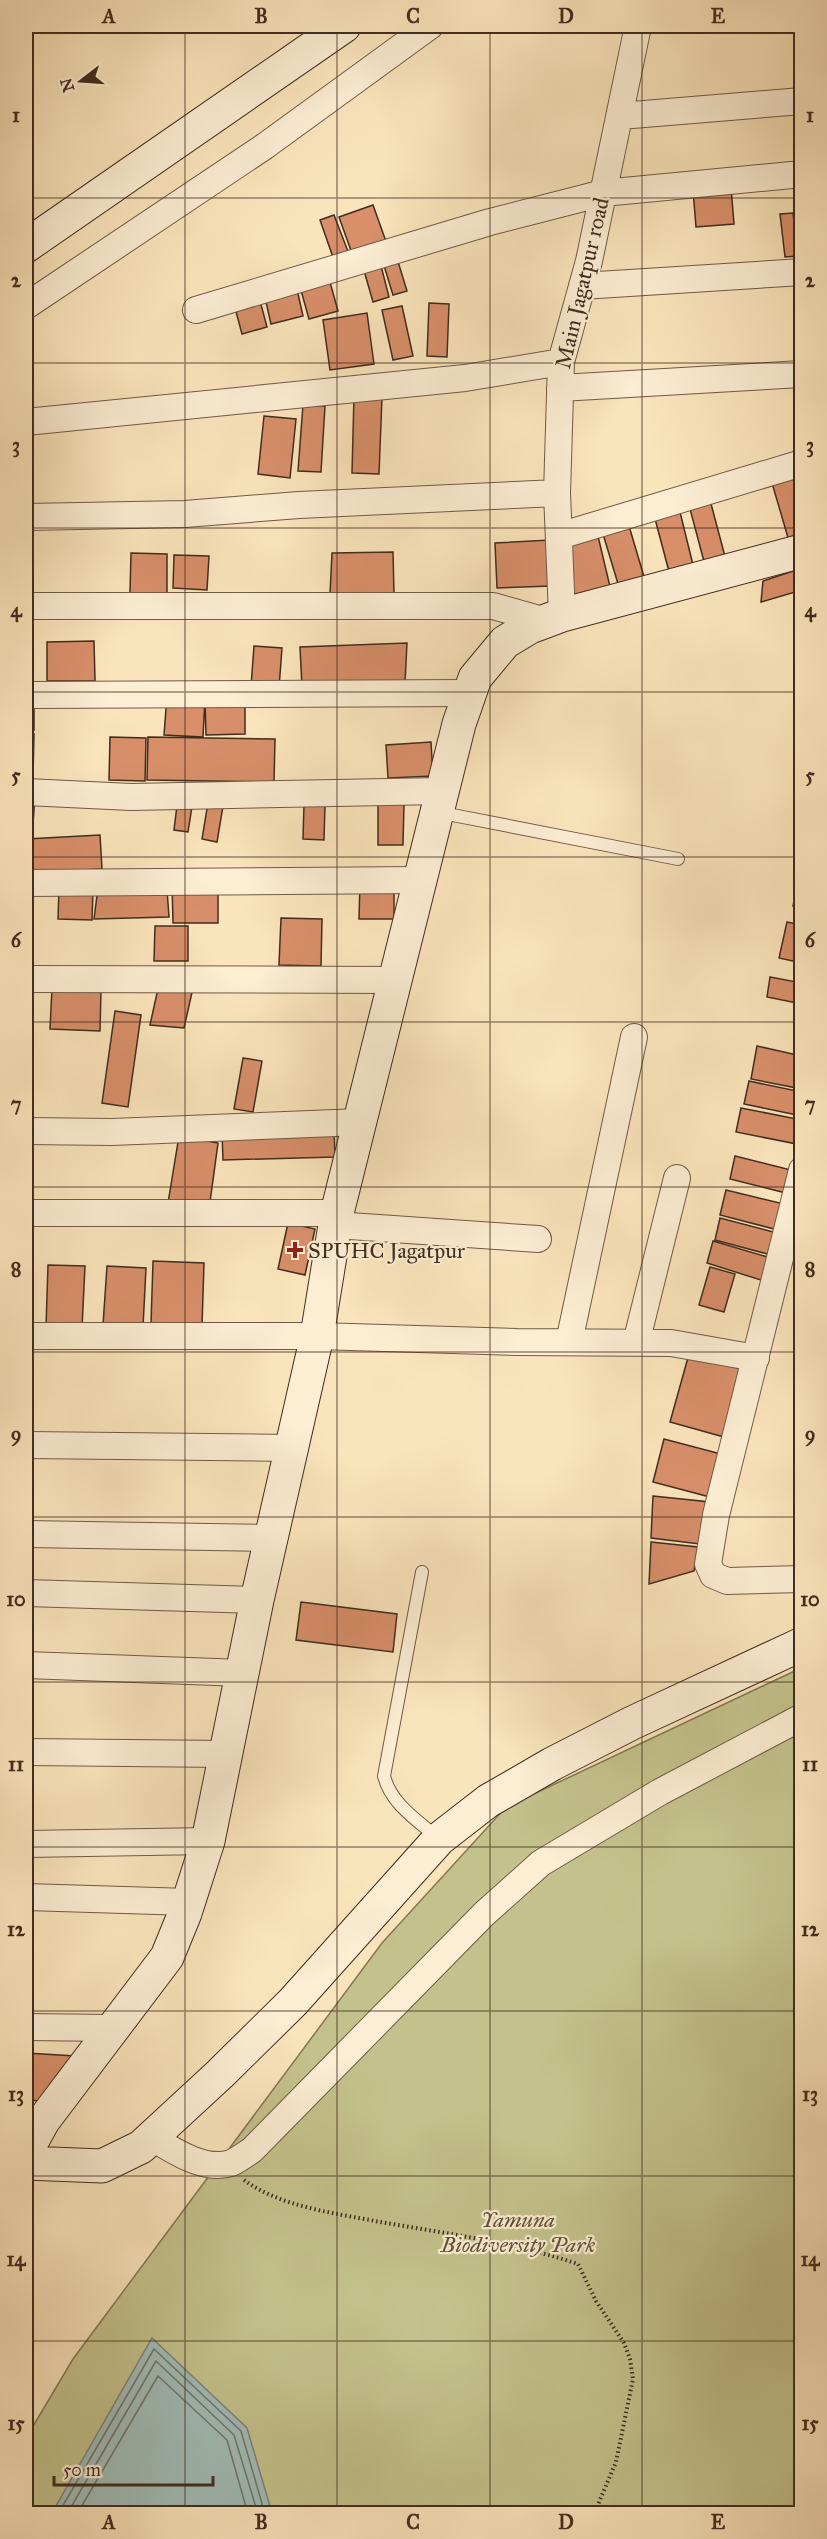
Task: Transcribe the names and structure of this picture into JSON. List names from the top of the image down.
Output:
{
  "streets": {
    "street": ["Main Jagatpur road"]
  },
  "parks": ["Yamuna Biodiversity Park"],
  "places": {
    "health": ["SPUHC Jagatpur"]
  },
  "scale_bar": "50 m",
  "north": "left",
  "grid": {
    "columns": [
      "A",
      "B",
      "C",
      "D",
      "E"
    ],
    "rows": [
      "1",
      "2",
      "3",
      "4",
      "5",
      "6",
      "7",
      "8",
      "9",
      "10",
      "11",
      "12",
      "13",
      "14",
      "15"
    ]
  }
}
